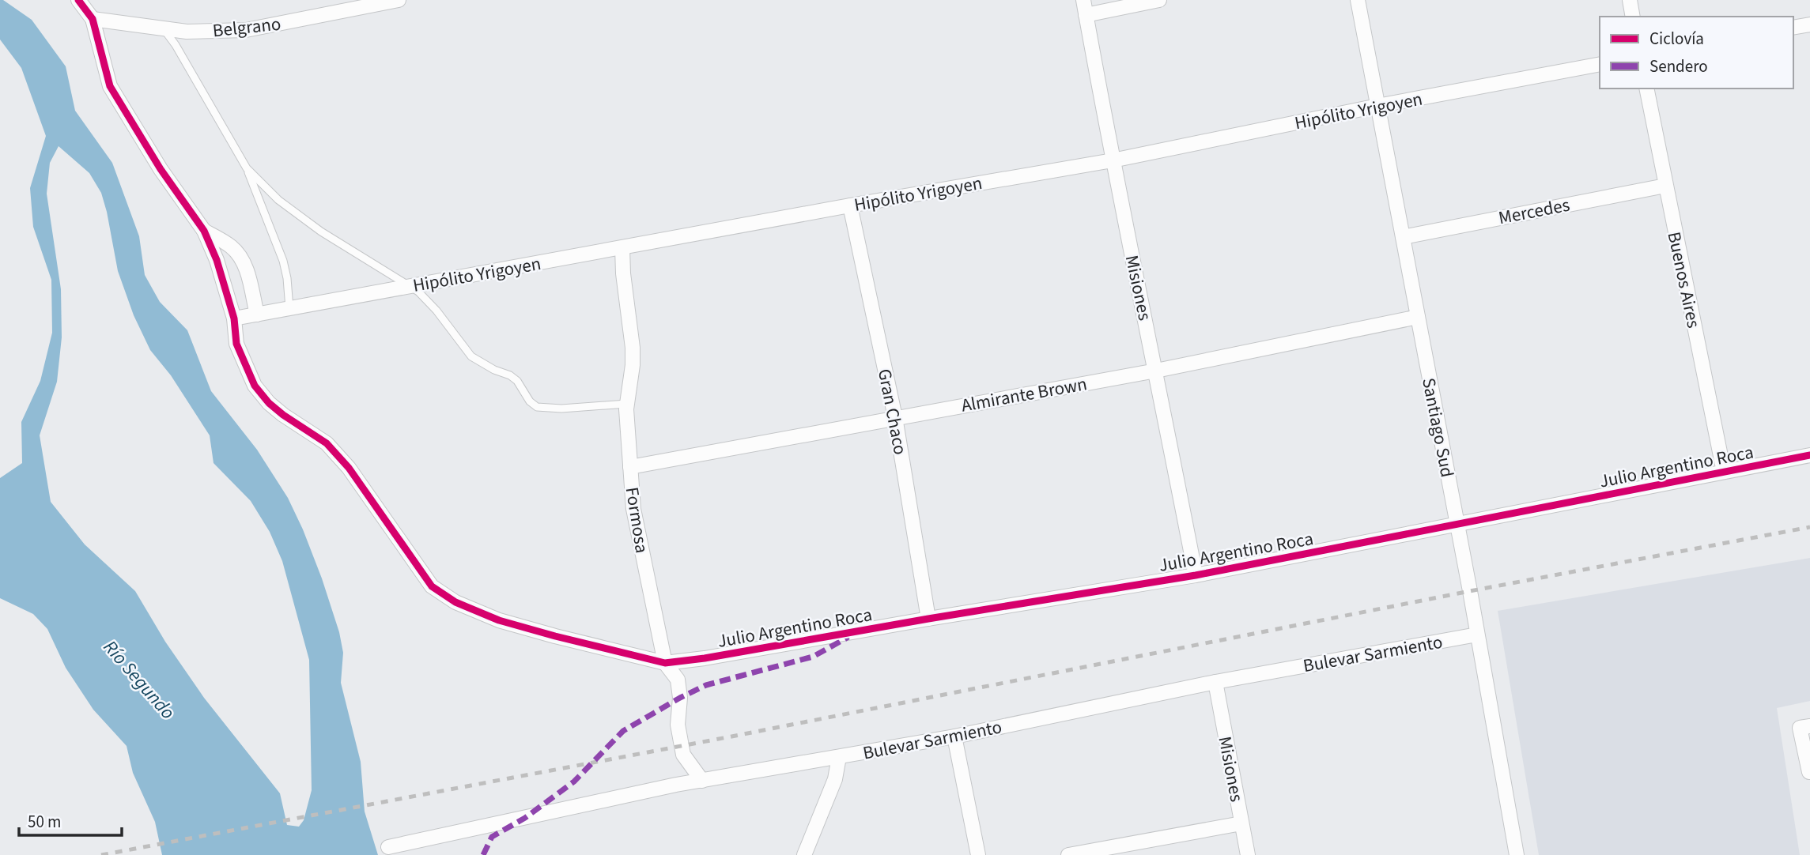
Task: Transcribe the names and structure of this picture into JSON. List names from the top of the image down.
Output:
{
  "streets": {
    "street": [
      "Belgrano",
      "Hipólito Yrigoyen",
      "Mercedes",
      "Buenos Aires",
      "Misiones",
      "Almirante Brown",
      "Gran Chaco",
      "Santiago Sud",
      "Julio Argentino Roca",
      "Formosa",
      "Bulevar Sarmiento"
    ]
  },
  "crossings": [
    ["Hipólito Yrigoyen", "Misiones"],
    ["Hipólito Yrigoyen", "Gran Chaco"],
    ["Hipólito Yrigoyen", "Santiago Sud"],
    ["Hipólito Yrigoyen", "Formosa"],
    ["Mercedes", "Buenos Aires"],
    ["Mercedes", "Santiago Sud"],
    ["Buenos Aires", "Julio Argentino Roca"],
    ["Misiones", "Almirante Brown"],
    ["Misiones", "Julio Argentino Roca"],
    ["Misiones", "Bulevar Sarmiento"],
    ["Almirante Brown", "Gran Chaco"],
    ["Almirante Brown", "Santiago Sud"],
    ["Almirante Brown", "Formosa"],
    ["Gran Chaco", "Julio Argentino Roca"],
    ["Santiago Sud", "Julio Argentino Roca"],
    ["Santiago Sud", "Bulevar Sarmiento"],
    ["Julio Argentino Roca", "Formosa"],
    ["Formosa", "Bulevar Sarmiento"]
  ],
  "water": ["Río Segundo"],
  "legend": ["Ciclovía", "Sendero"],
  "scale_bar": "50 m"
}
